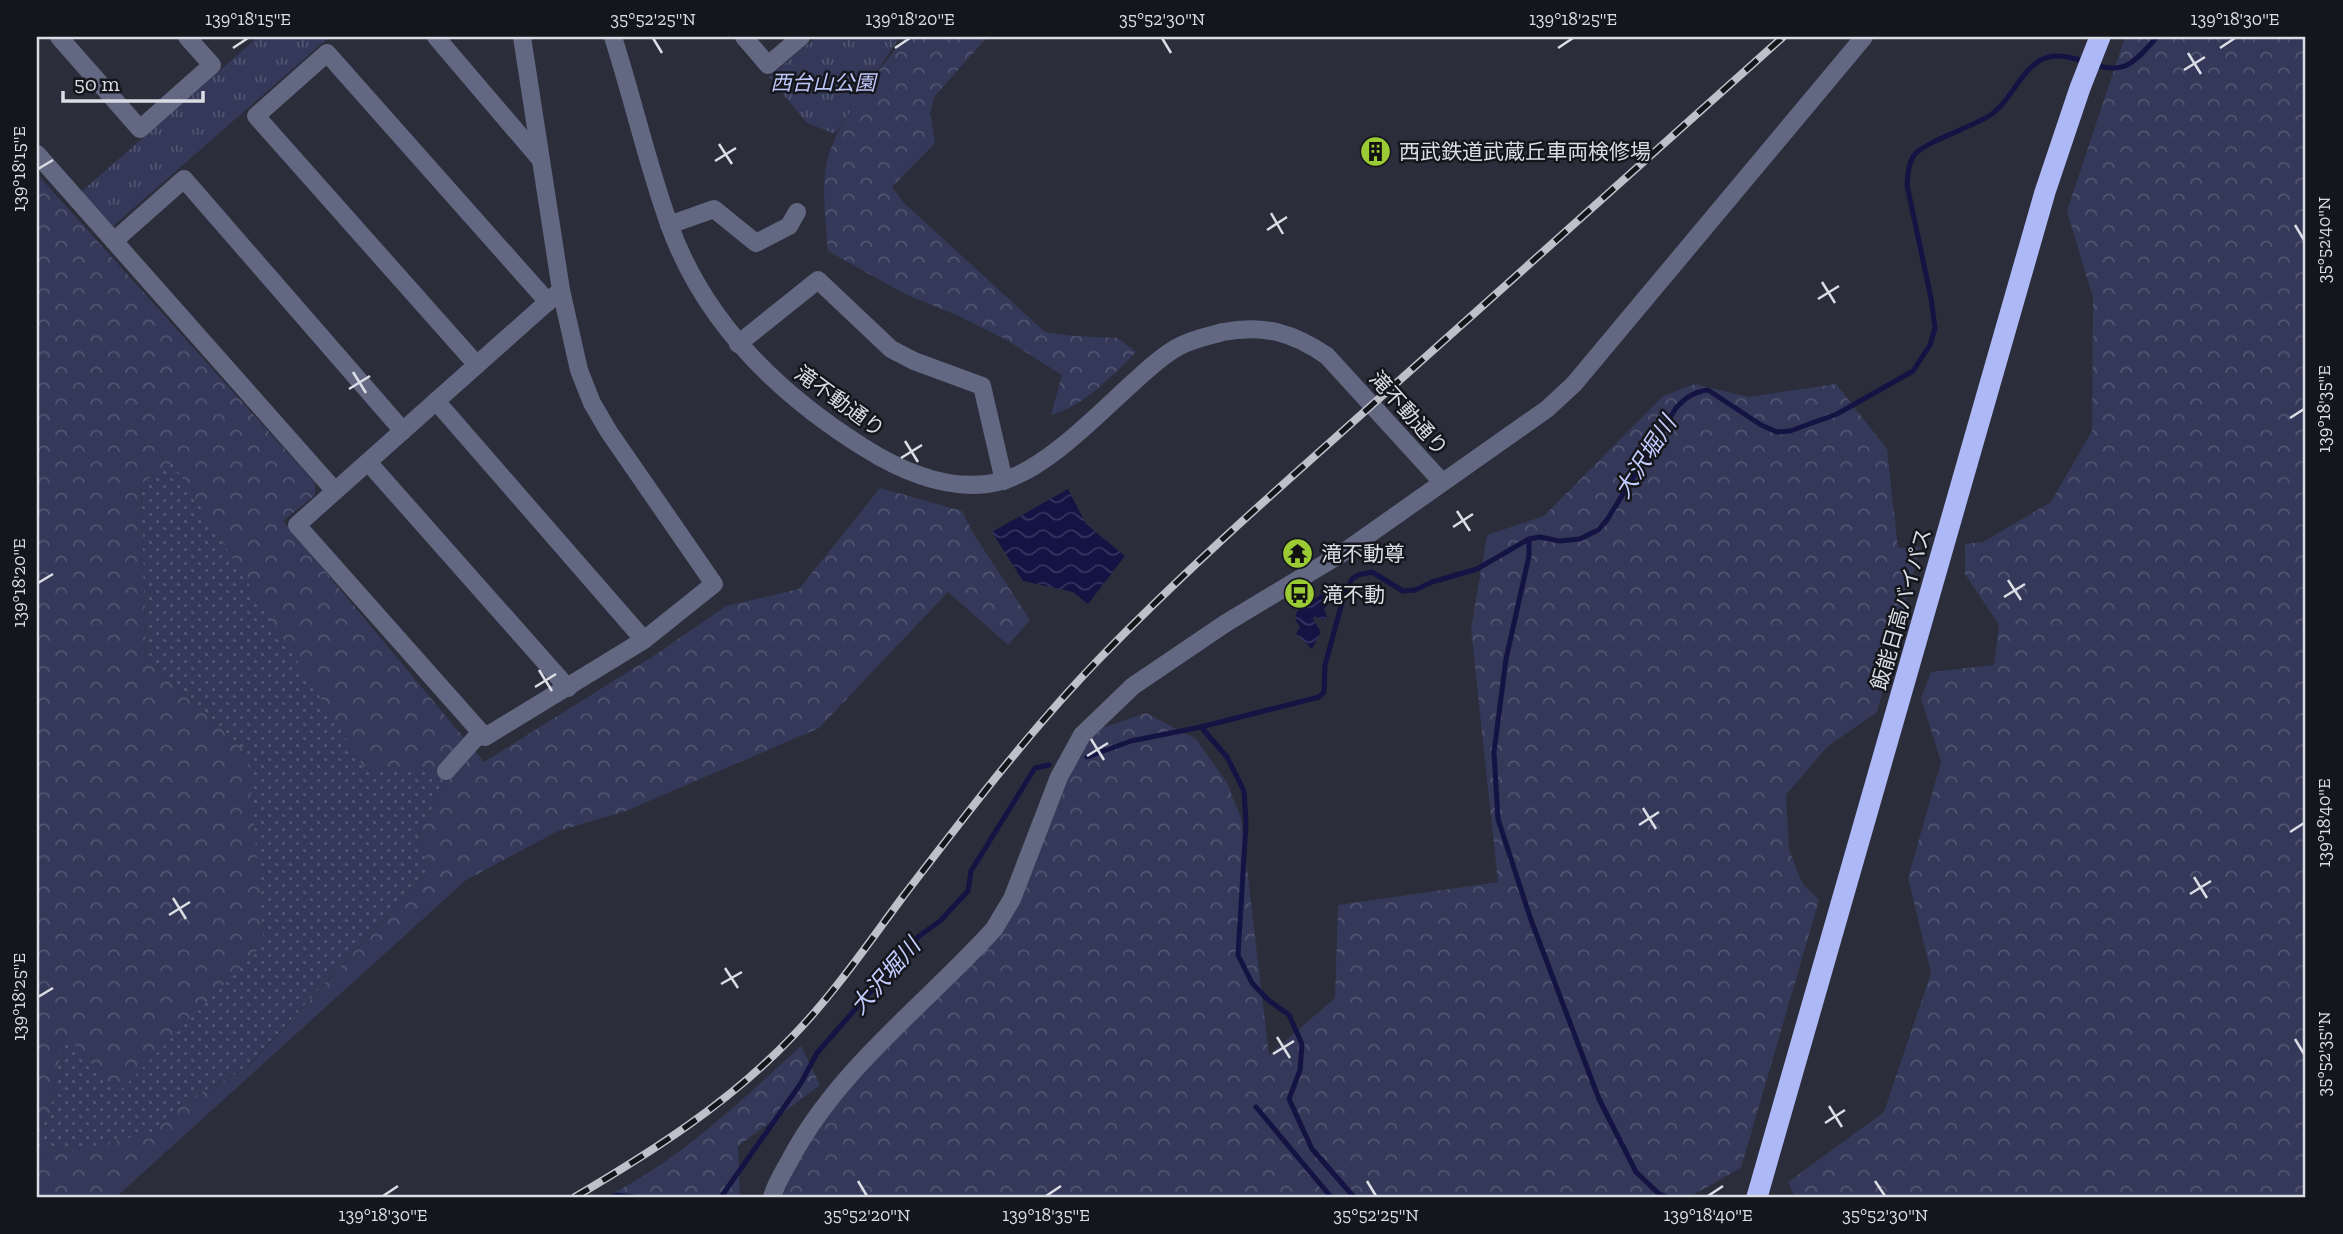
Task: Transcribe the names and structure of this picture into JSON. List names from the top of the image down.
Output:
{
  "streets": {
    "highway": ["飯能日高バイパス"],
    "street": ["滝不動通り"]
  },
  "water": ["大沢堀川"],
  "parks": ["西台山公園"],
  "places": {
    "building": ["西武鉄道武蔵丘車両検修場"],
    "temple": ["滝不動尊"],
    "bus stop": ["滝不動"]
  },
  "scale_bar": "50 m",
  "coordinates": [
    "139°18'15\"E",
    "35°52'25\"N",
    "139°18'20\"E",
    "35°52'30\"N",
    "139°18'25\"E",
    "139°18'30\"E",
    "35°52'40\"N",
    "139°18'35\"E",
    "139°18'40\"E",
    "35°52'35\"N",
    "35°52'20\"N"
  ]
}
